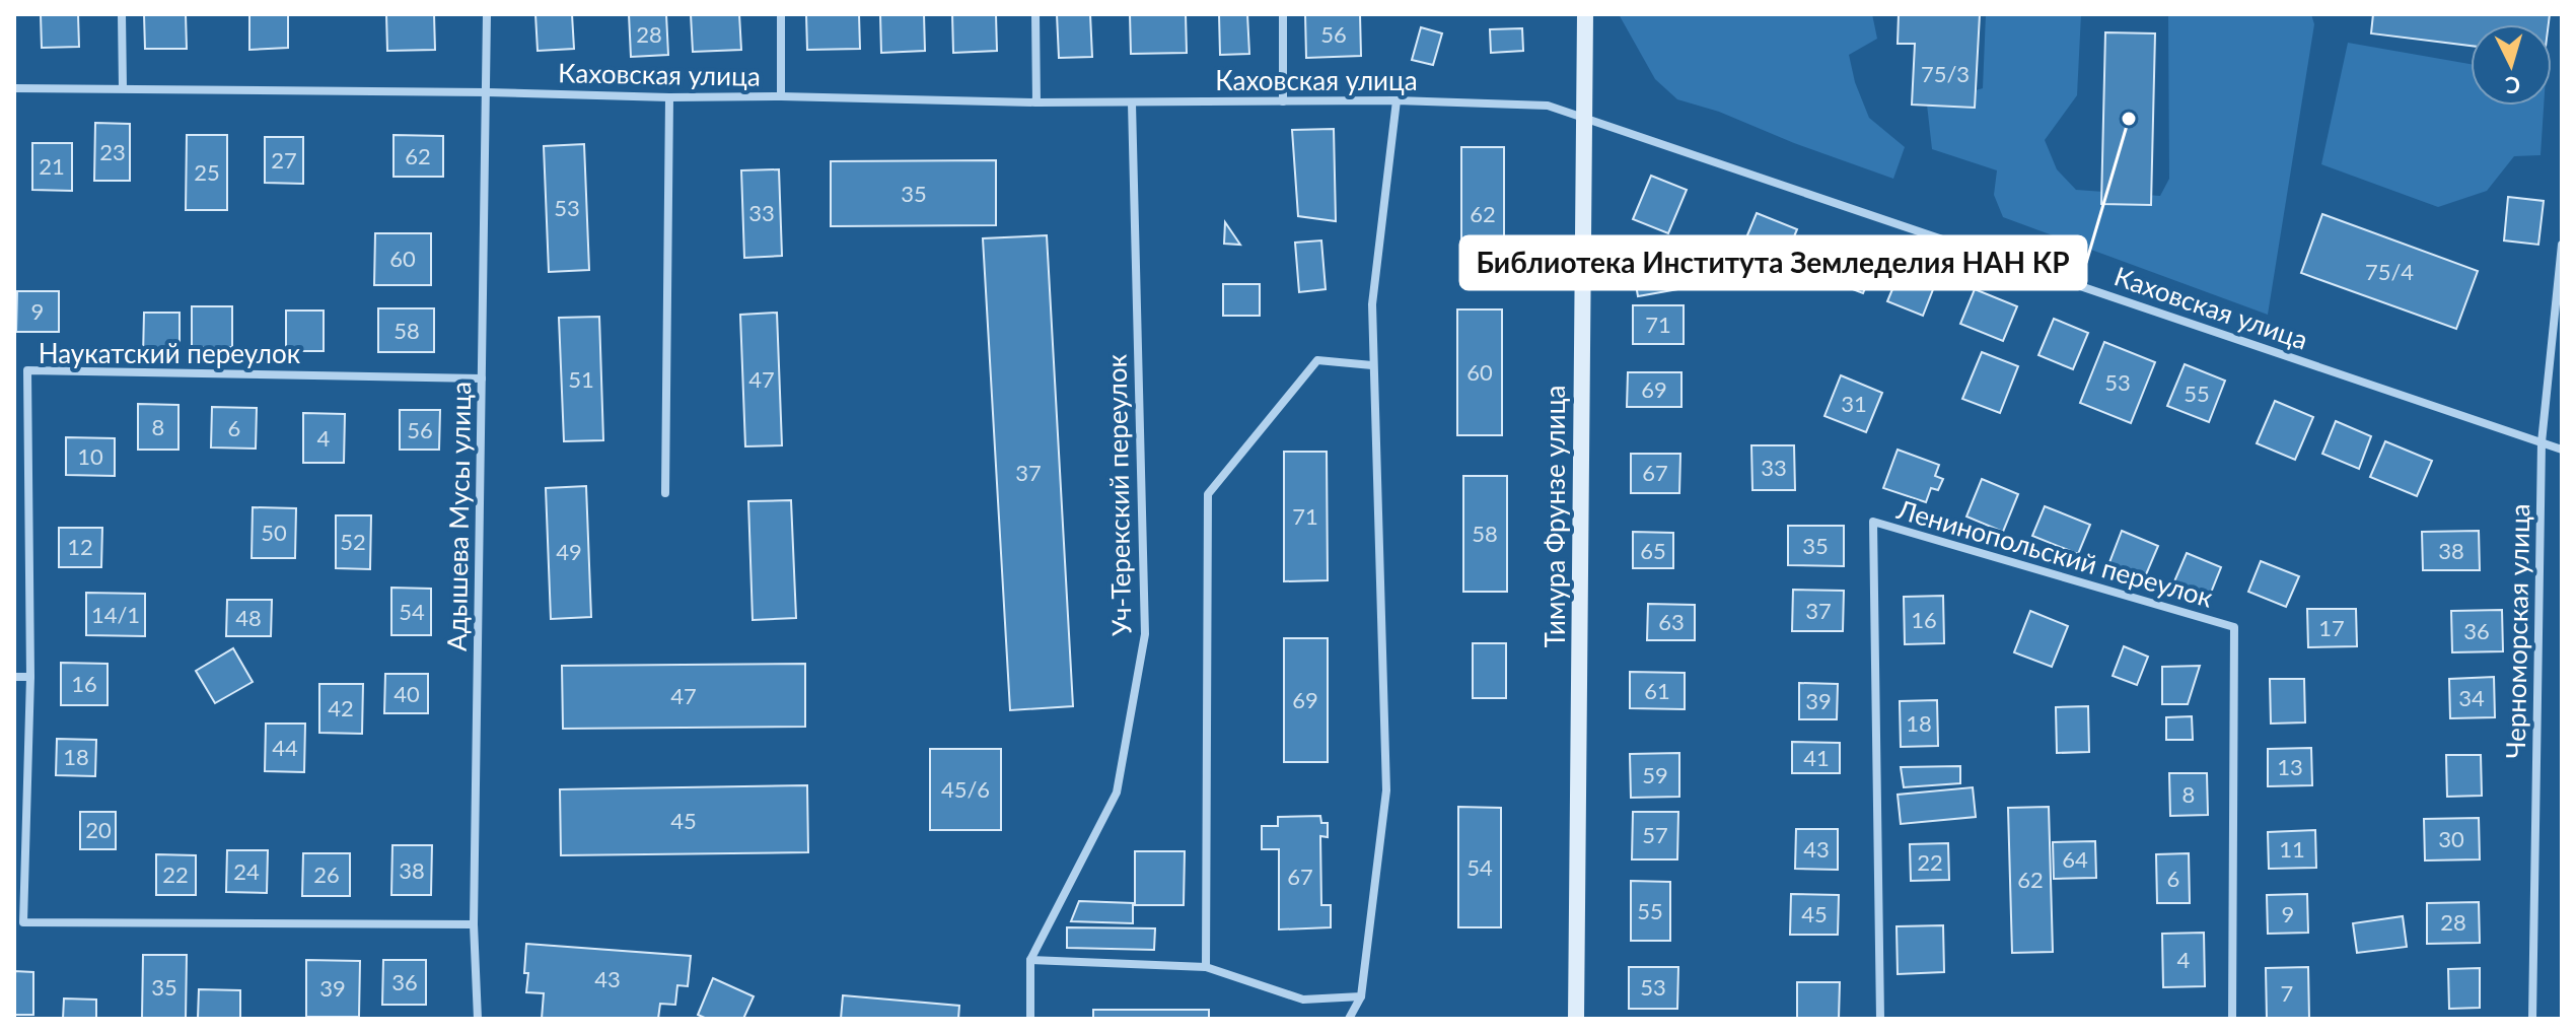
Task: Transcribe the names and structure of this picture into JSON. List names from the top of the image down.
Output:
{
  "streets": {
    "main road": ["Тимура Фрунзе улица"],
    "street": [
      "Каховская улица",
      "Наукатский переулок",
      "Уч-Терекский переулок",
      "Адышева Мусы улица",
      "Ленинопольский переулок",
      "Черноморская улица"
    ]
  },
  "crossings": [
    ["Каховская улица", "Уч-Терекский переулок"],
    ["Каховская улица", "Адышева Мусы улица"],
    ["Каховская улица", "Тимура Фрунзе улица"],
    ["Каховская улица", "Черноморская улица"],
    ["Наукатский переулок", "Адышева Мусы улица"]
  ],
  "places": ["Библиотека Института Земледелия НАН КР"],
  "house_numbers": [
    "28",
    "56",
    "75/3",
    "23",
    "62",
    "27",
    "21",
    "25",
    "35",
    "53",
    "33",
    "62",
    "60",
    "75/4",
    "9",
    "71",
    "58",
    "60",
    "51",
    "47",
    "53",
    "69",
    "55",
    "31",
    "8",
    "6",
    "56",
    "4",
    "10",
    "33",
    "37",
    "67",
    "71",
    "50",
    "58",
    "52",
    "35",
    "12",
    "65",
    "38",
    "49",
    "37",
    "54",
    "14/1",
    "48",
    "16",
    "63",
    "17",
    "36",
    "16",
    "61",
    "40",
    "47",
    "34",
    "69",
    "39",
    "42",
    "18",
    "44",
    "18",
    "41",
    "13",
    "59",
    "45/6",
    "8",
    "45",
    "20",
    "57",
    "30",
    "43",
    "11",
    "64",
    "22",
    "54",
    "38",
    "24",
    "22",
    "26",
    "67",
    "6",
    "62",
    "55",
    "45",
    "9",
    "28",
    "4",
    "43",
    "36",
    "35",
    "53",
    "39",
    "7"
  ],
  "north": "bottom"
}
